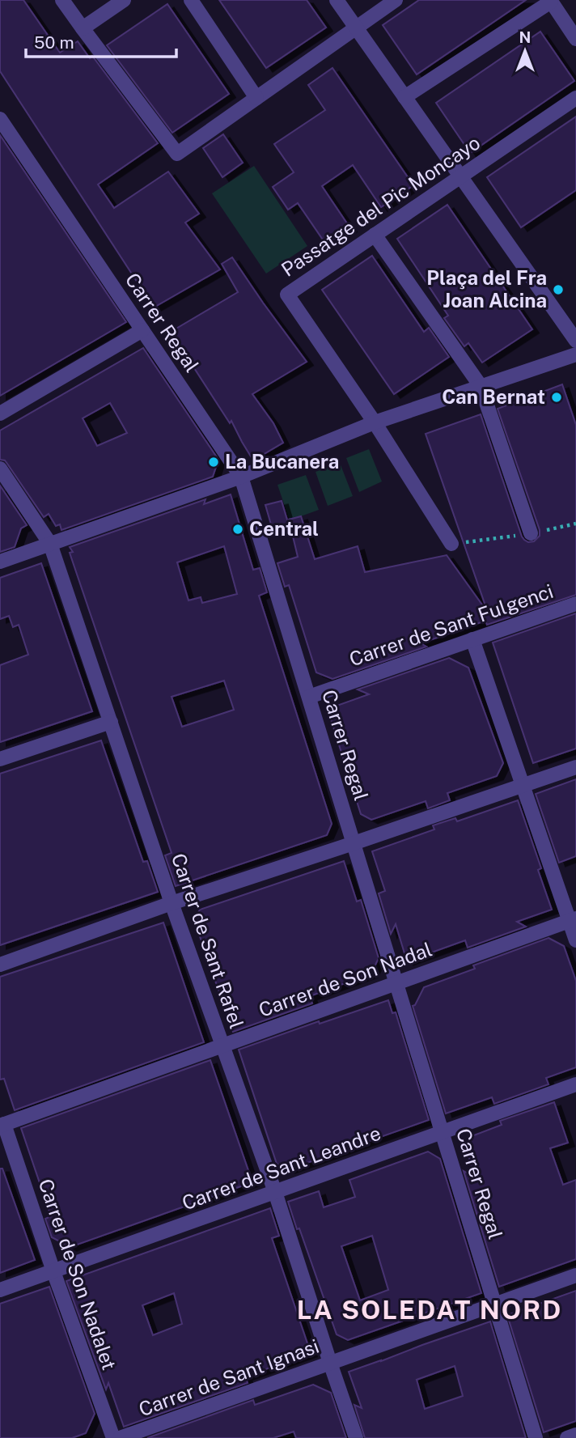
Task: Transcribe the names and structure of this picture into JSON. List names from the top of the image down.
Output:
{
  "streets": {
    "street": [
      "Passatge del Pic Moncayo",
      "Carrer Regal",
      "Carrer de Sant Fulgenci",
      "Carrer de Sant Rafel",
      "Carrer de Son Nadal",
      "Carrer de Sant Leandre",
      "Carrer de Son Nadalet",
      "Carrer de Sant Ignasi"
    ]
  },
  "crossings": [
    ["Carrer Regal", "Carrer de Sant Fulgenci"],
    ["Carrer Regal", "Carrer de Son Nadal"],
    ["Carrer Regal", "Carrer de Sant Leandre"],
    ["Carrer Regal", "Carrer de Sant Ignasi"],
    ["Carrer de Sant Rafel", "Carrer de Son Nadal"],
    ["Carrer de Sant Rafel", "Carrer de Sant Leandre"],
    ["Carrer de Sant Rafel", "Carrer de Sant Ignasi"],
    ["Carrer de Son Nadal", "Carrer de Son Nadalet"],
    ["Carrer de Sant Leandre", "Carrer de Son Nadalet"]
  ],
  "districts": ["LA SOLEDAT NORD"],
  "places": [
    "Plaça del Fra Joan Alcina",
    "Can Bernat",
    "La Bucanera",
    "Central"
  ],
  "scale_bar": "50 m",
  "north": "top"
}
